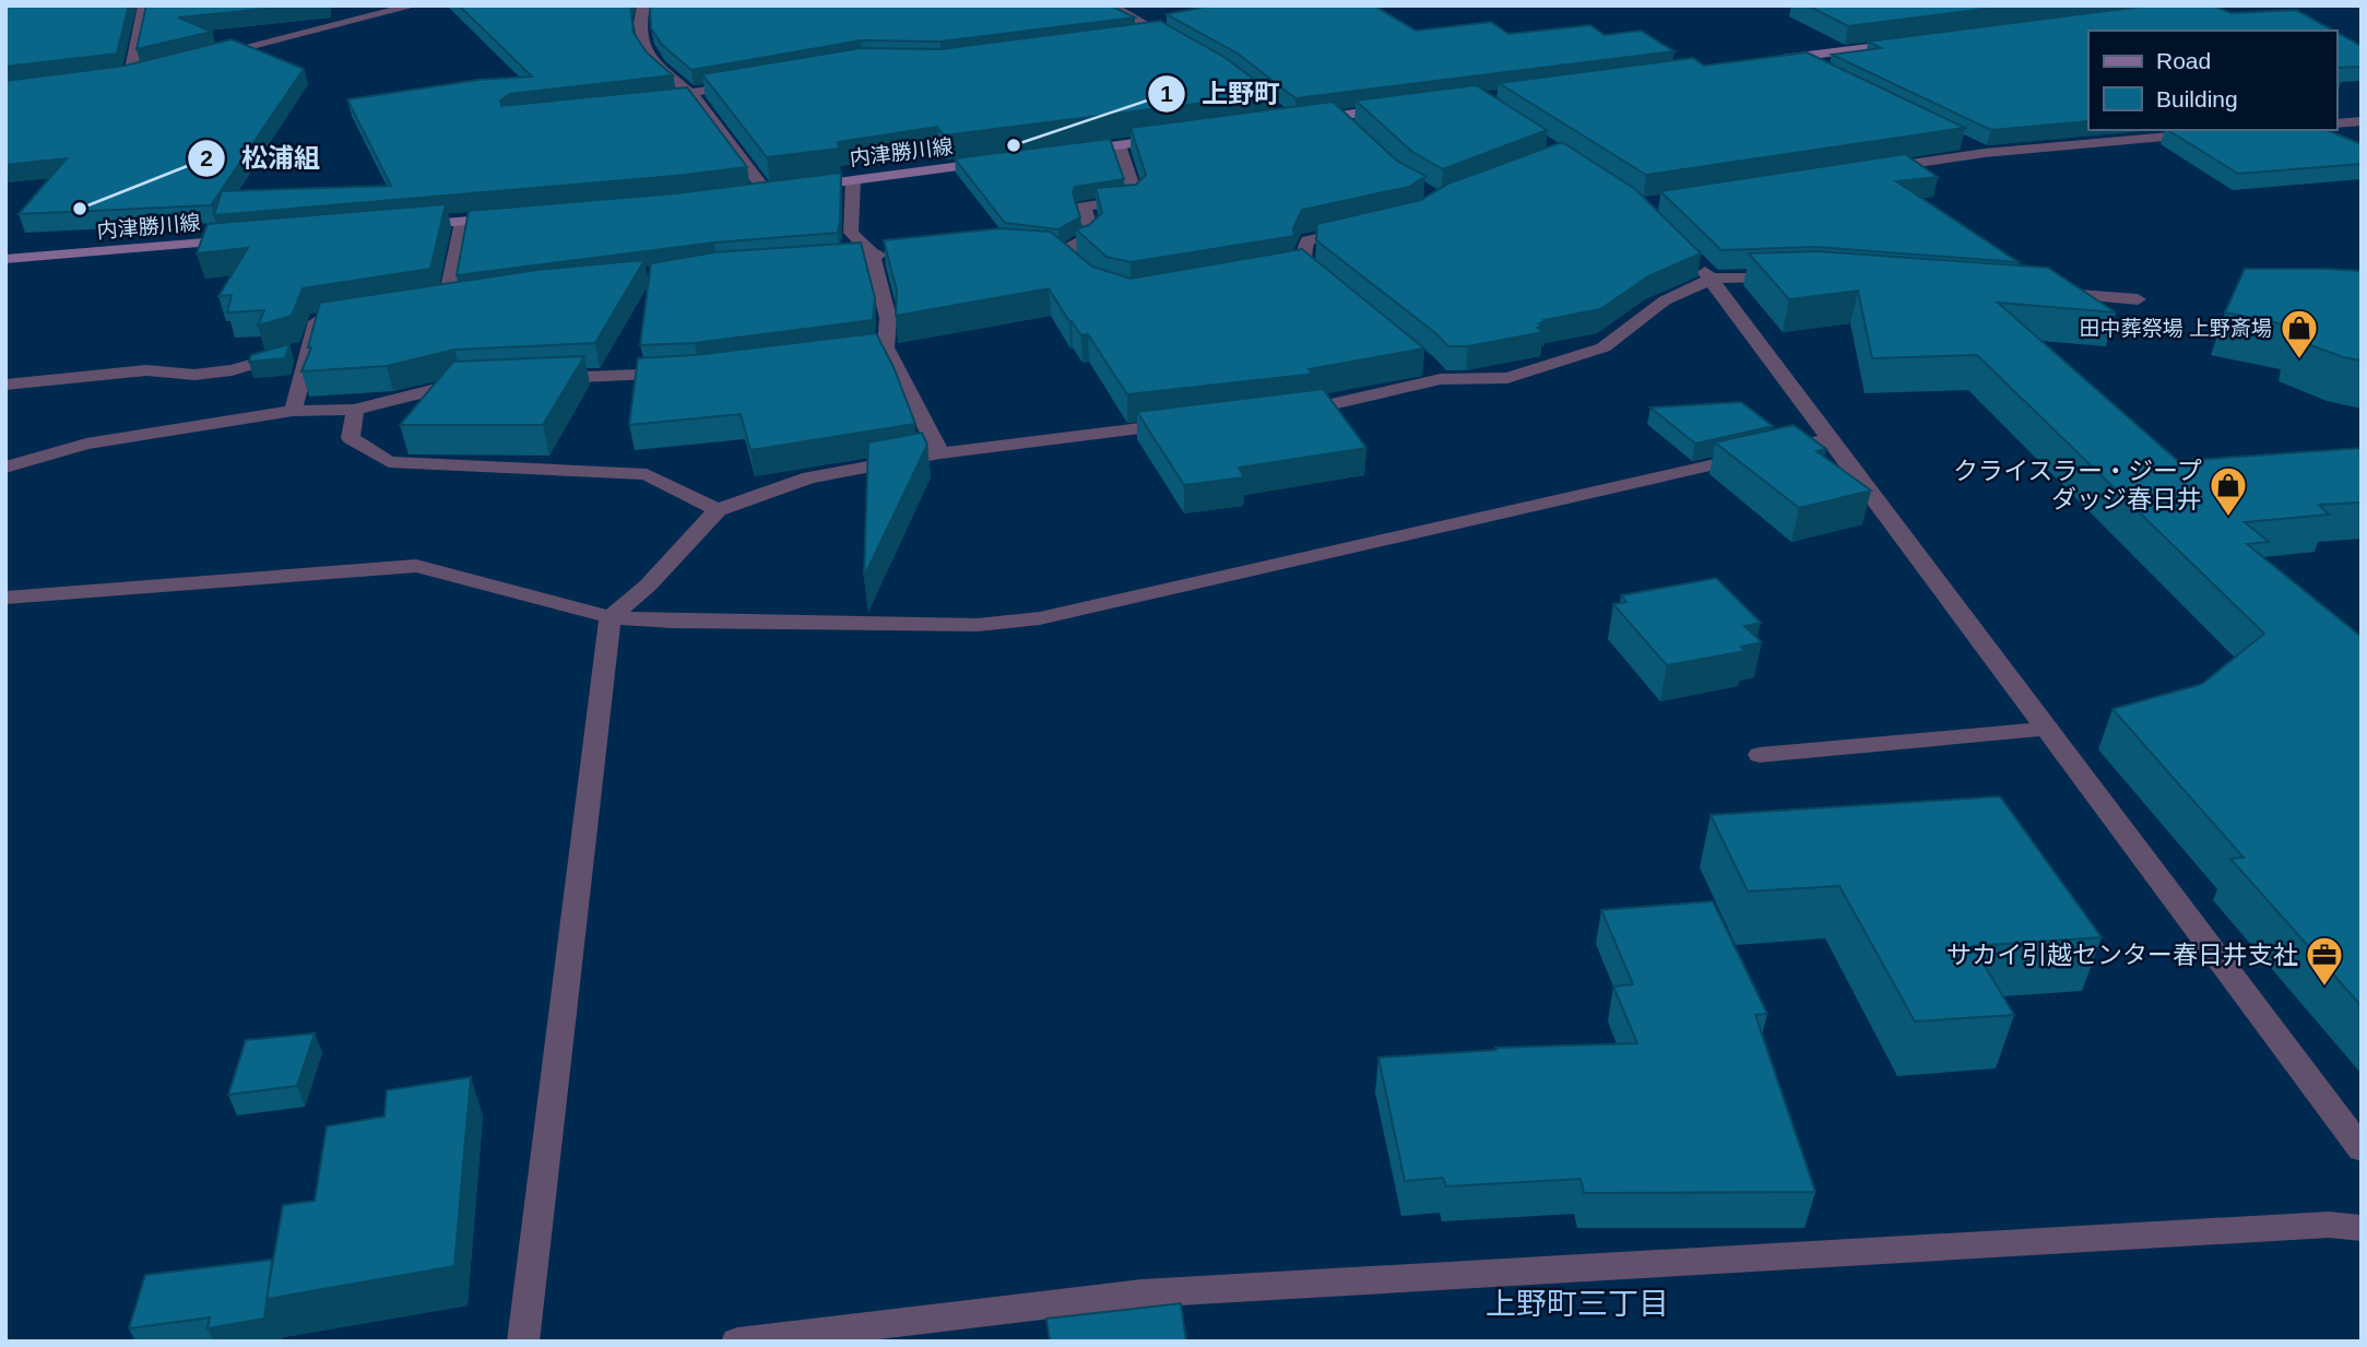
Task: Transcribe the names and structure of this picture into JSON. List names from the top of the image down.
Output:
{
  "streets": {
    "main road": ["内津勝川線"]
  },
  "districts": ["上野町三丁目"],
  "places": {
    "other": ["上野町", "松浦組"],
    "shop": ["田中葬祭場 上野斎場", "クライスラー・ジープ ダッジ春日井"],
    "office": ["サカイ引越センター春日井支社"]
  },
  "legend": ["Road", "Building"]
}
